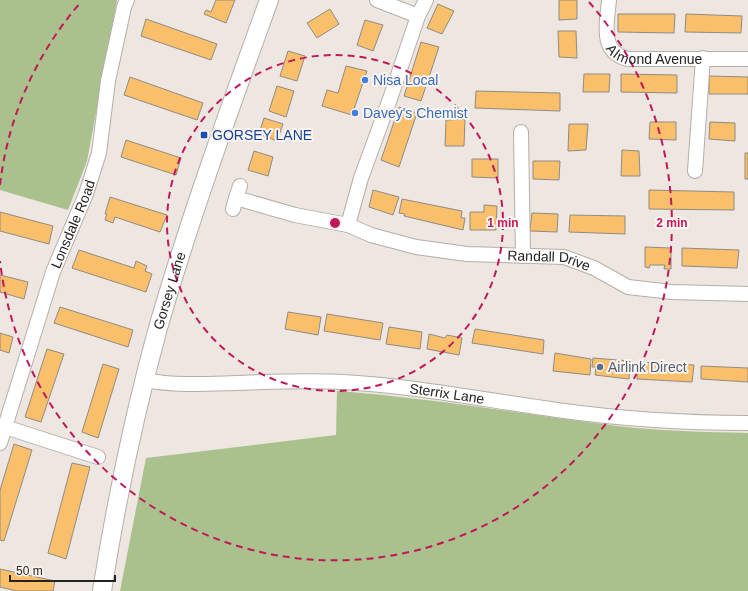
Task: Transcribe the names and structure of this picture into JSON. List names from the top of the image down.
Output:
{
  "streets": {
    "main road": ["Gorsey Lane"],
    "street": [
      "Almond Avenue",
      "Lonsdale Road",
      "Randall Drive",
      "Sterrix Lane"
    ]
  },
  "crossings": [
    ["Gorsey Lane", "Sterrix Lane"]
  ],
  "places": {
    "other": ["Nisa Local", "Davey's Chemist", "Airlink Direct"],
    "transit": ["GORSEY LANE"]
  },
  "scale_bar": "50 m",
  "rings": ["1 min", "2 min"]
}
